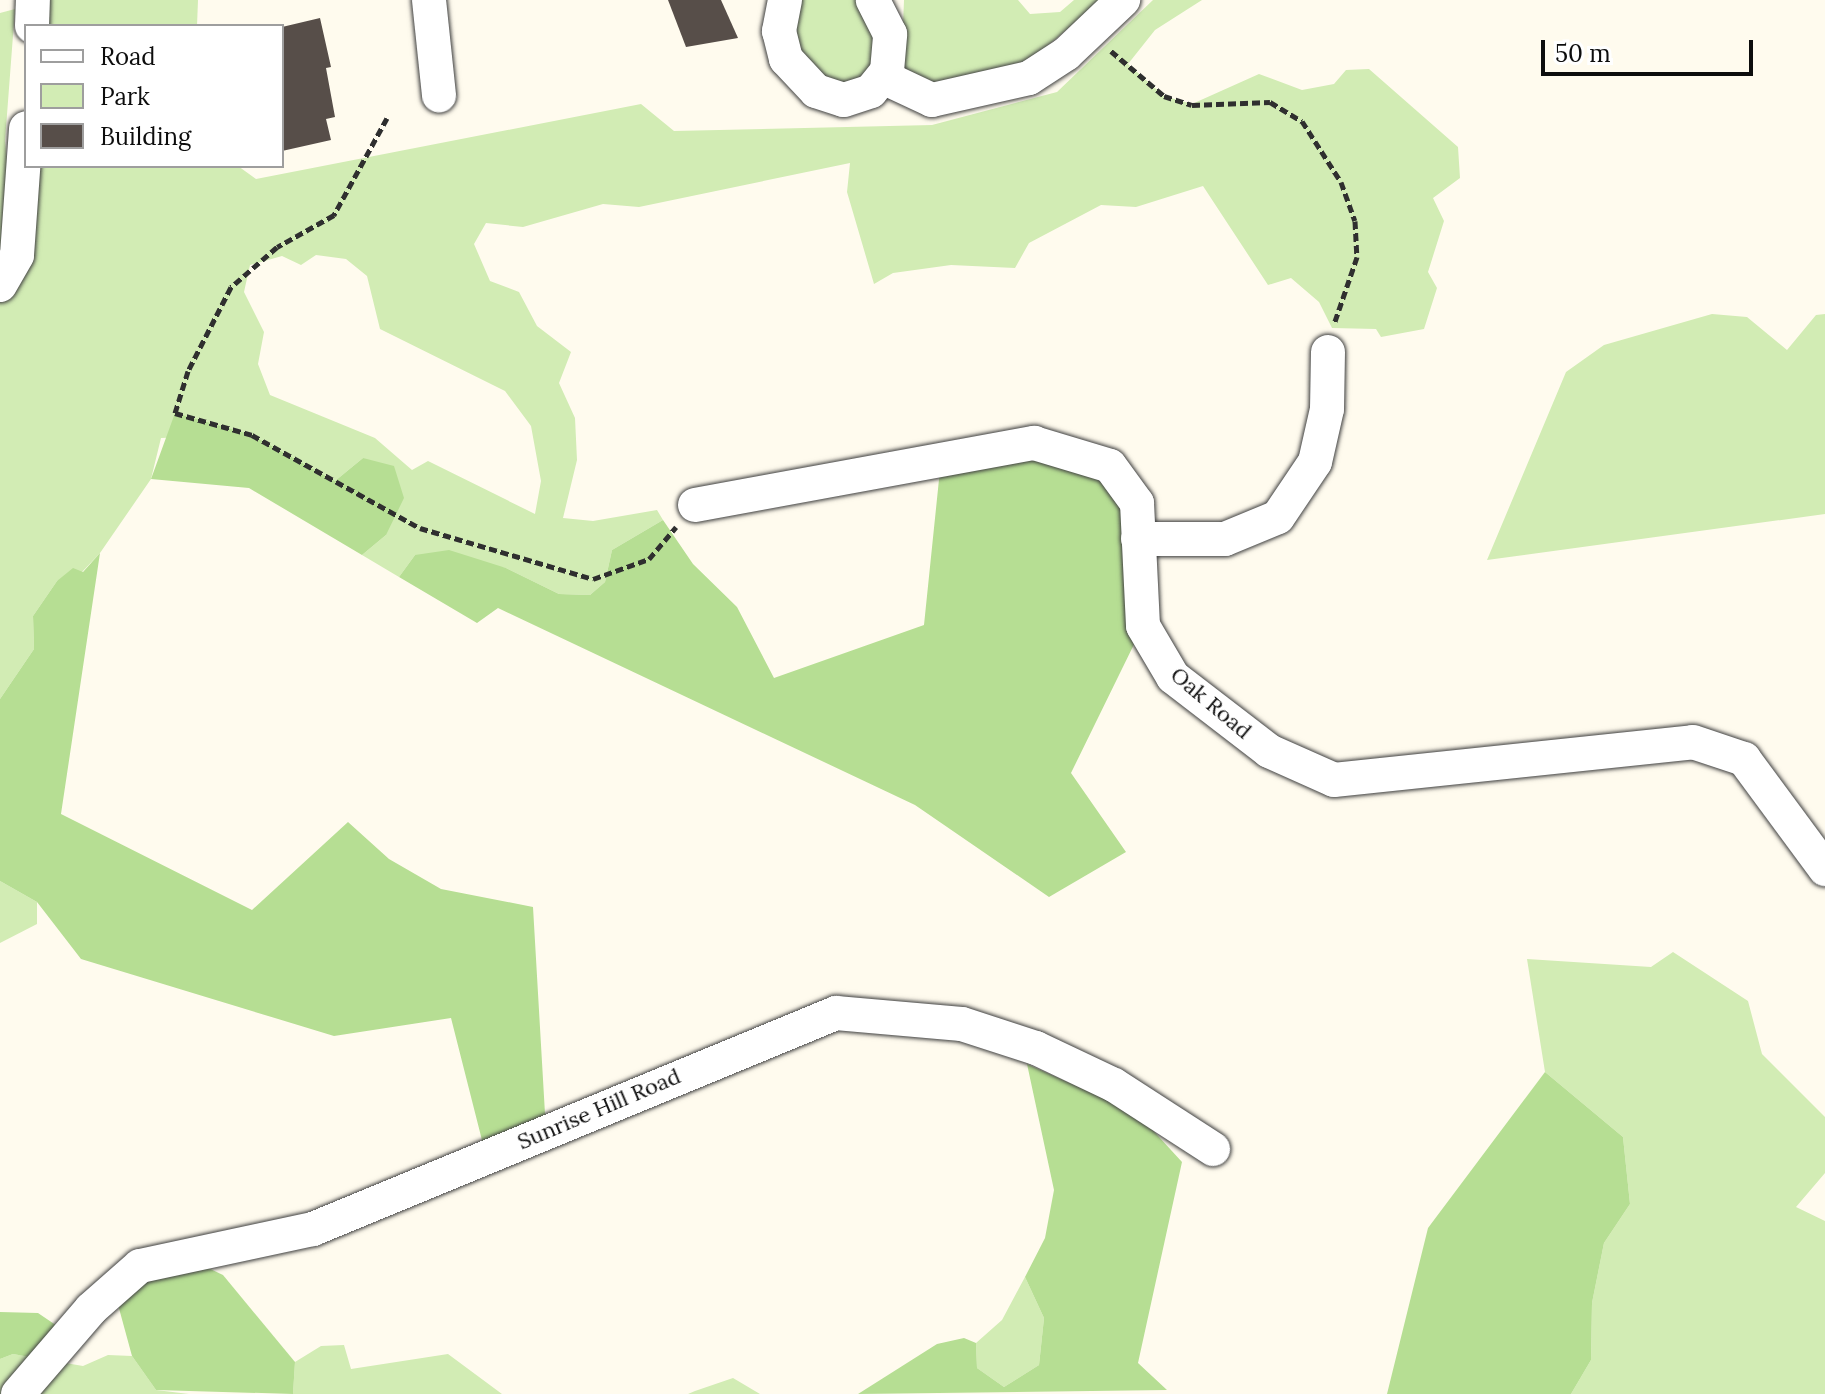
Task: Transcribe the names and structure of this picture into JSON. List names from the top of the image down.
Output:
{
  "streets": {
    "street": ["Oak Road", "Sunrise Hill Road"]
  },
  "legend": ["Road", "Park", "Building"],
  "scale_bar": "50 m"
}
